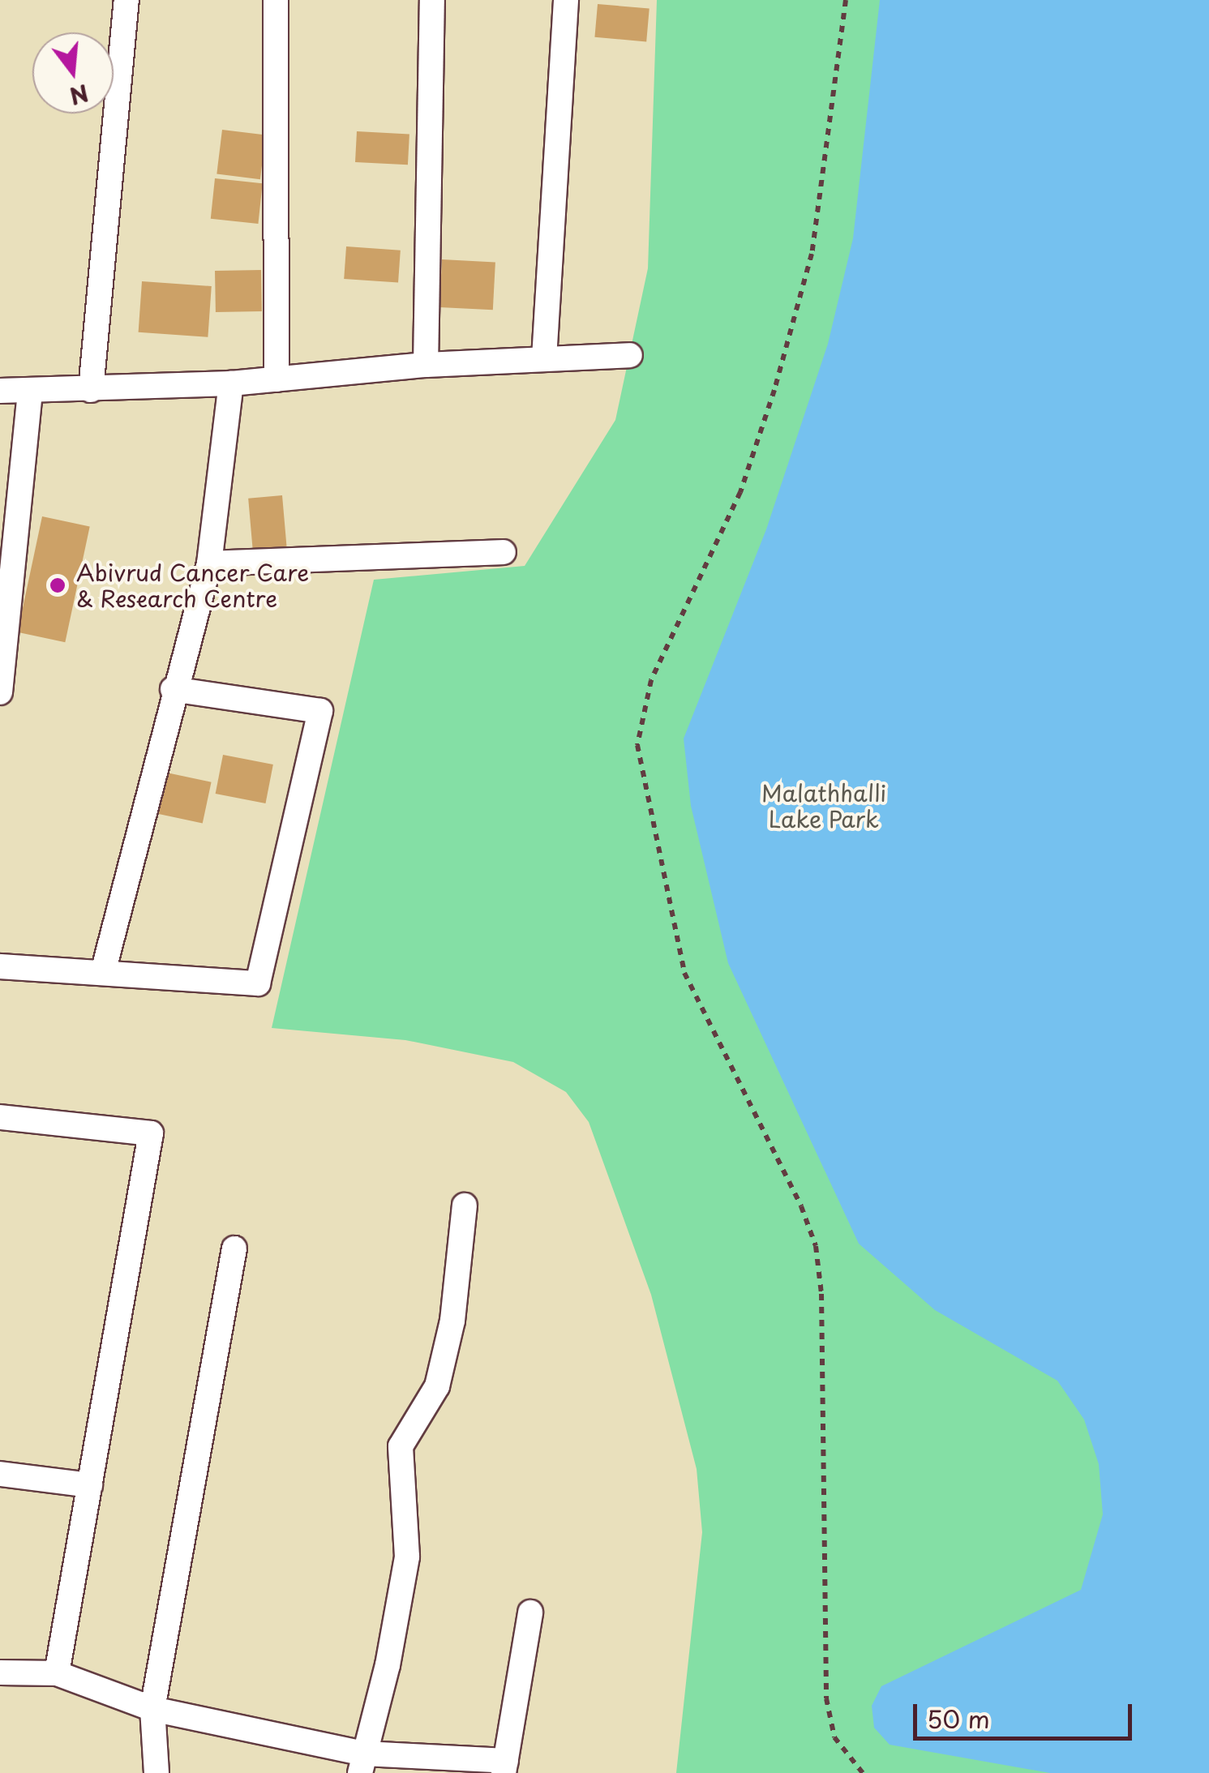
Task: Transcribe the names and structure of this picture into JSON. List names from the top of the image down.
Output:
{
  "parks": ["Malathhalli Lake Park"],
  "places": ["Abivrud Cancer Care & Research Centre"],
  "scale_bar": "50 m",
  "north": "bottom"
}
